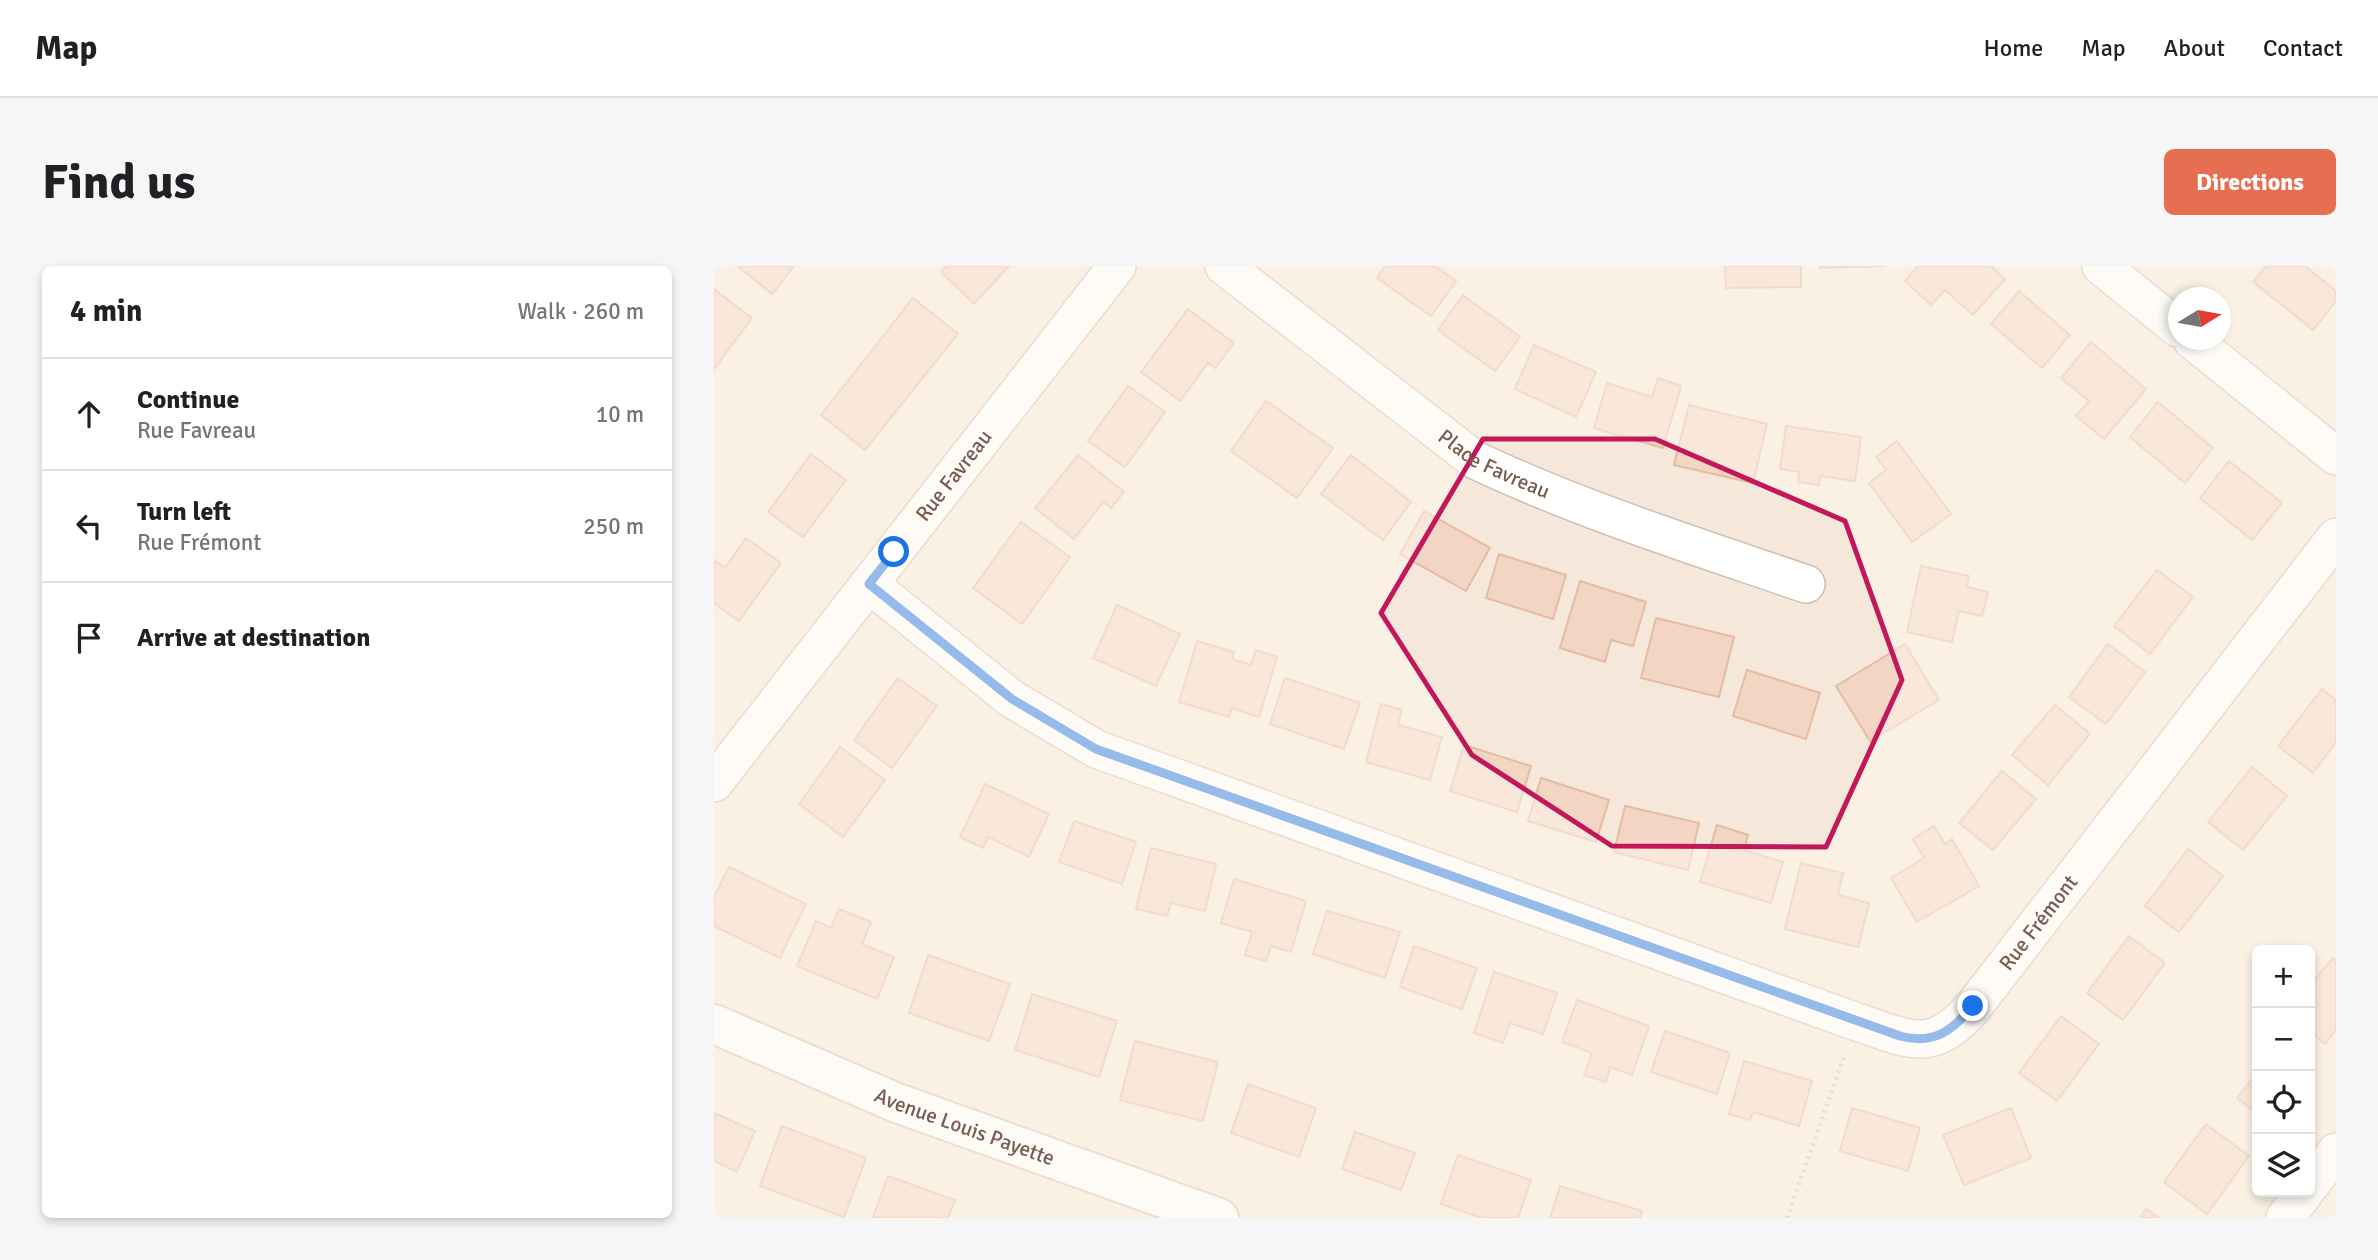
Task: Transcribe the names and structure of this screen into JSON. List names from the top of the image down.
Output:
{
  "streets": {
    "street": [
      "Place Favreau",
      "Rue Favreau",
      "Rue Frémont",
      "Avenue Louis Payette"
    ]
  },
  "crossings": [
    ["Rue Favreau", "Rue Frémont"]
  ],
  "north": "right",
  "page": {
    "header": "Map",
    "nav": [
      "Home",
      "Map",
      "About",
      "Contact"
    ],
    "buttons": "Directions",
    "title": "Find us",
    "heading": ["4 min", "Walk · 260 m"],
    "list": [
      ["Continue", "Rue Favreau", "10 m"],
      ["Turn left", "Rue Frémont", "250 m"],
      "Arrive at destination"
    ],
    "map_buttons": ["+", "−"]
  }
}
